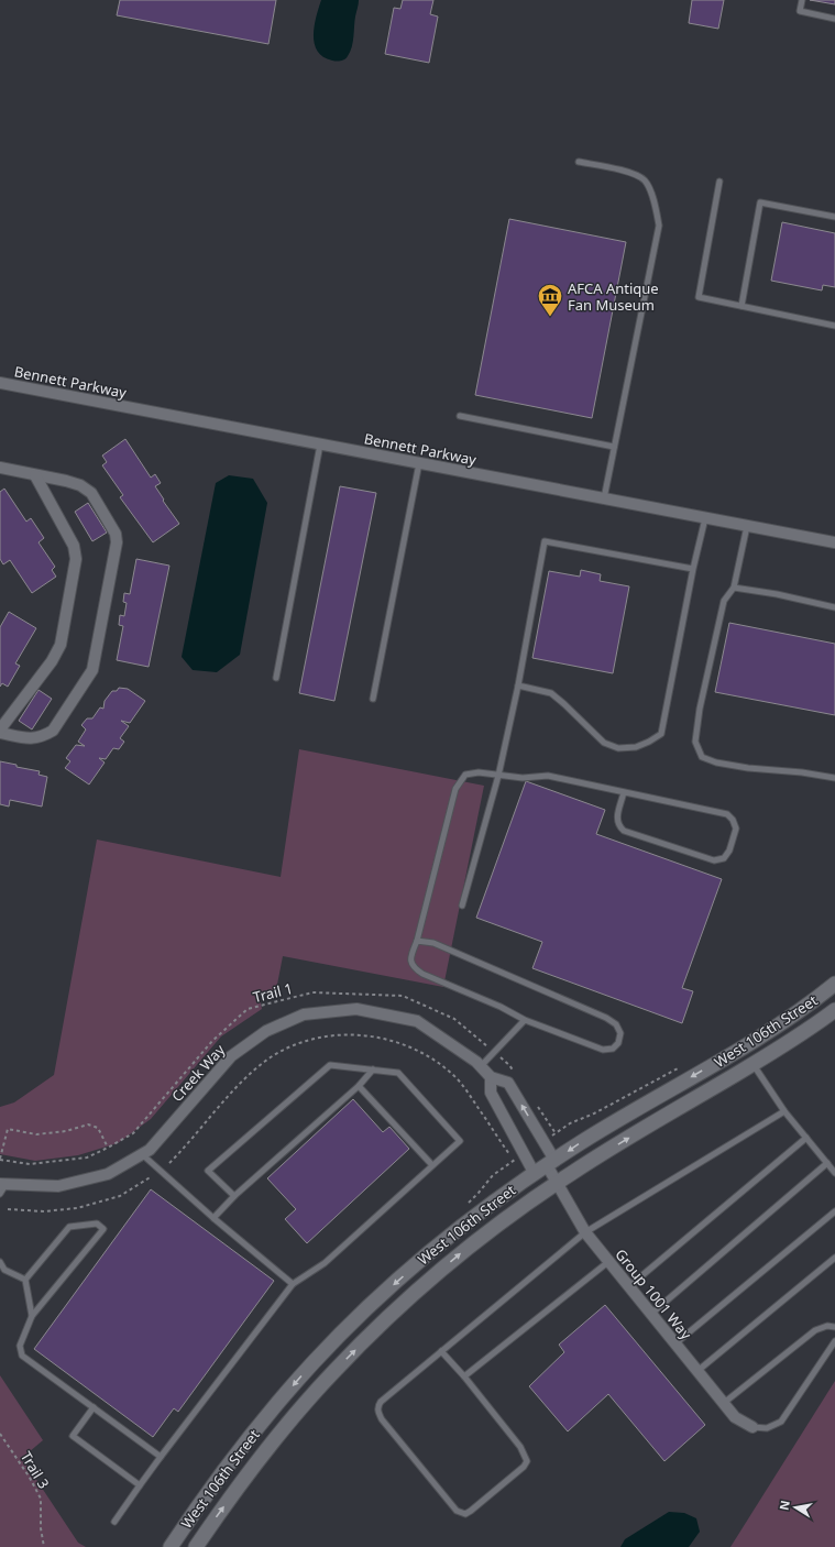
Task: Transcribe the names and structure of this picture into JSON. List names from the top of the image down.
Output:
{
  "streets": {
    "street": [
      "Bennett Parkway",
      "West 106th Street",
      "Creek Way",
      "Group 1001 Way"
    ],
    "path": ["Trail 1", "Trail 3"]
  },
  "crossings": [
    ["West 106th Street", "Creek Way"],
    ["West 106th Street", "Group 1001 Way"],
    ["Creek Way", "Group 1001 Way"]
  ],
  "places": {
    "museum": ["AFCA Antique Fan Museum"]
  },
  "north": "left"
}
